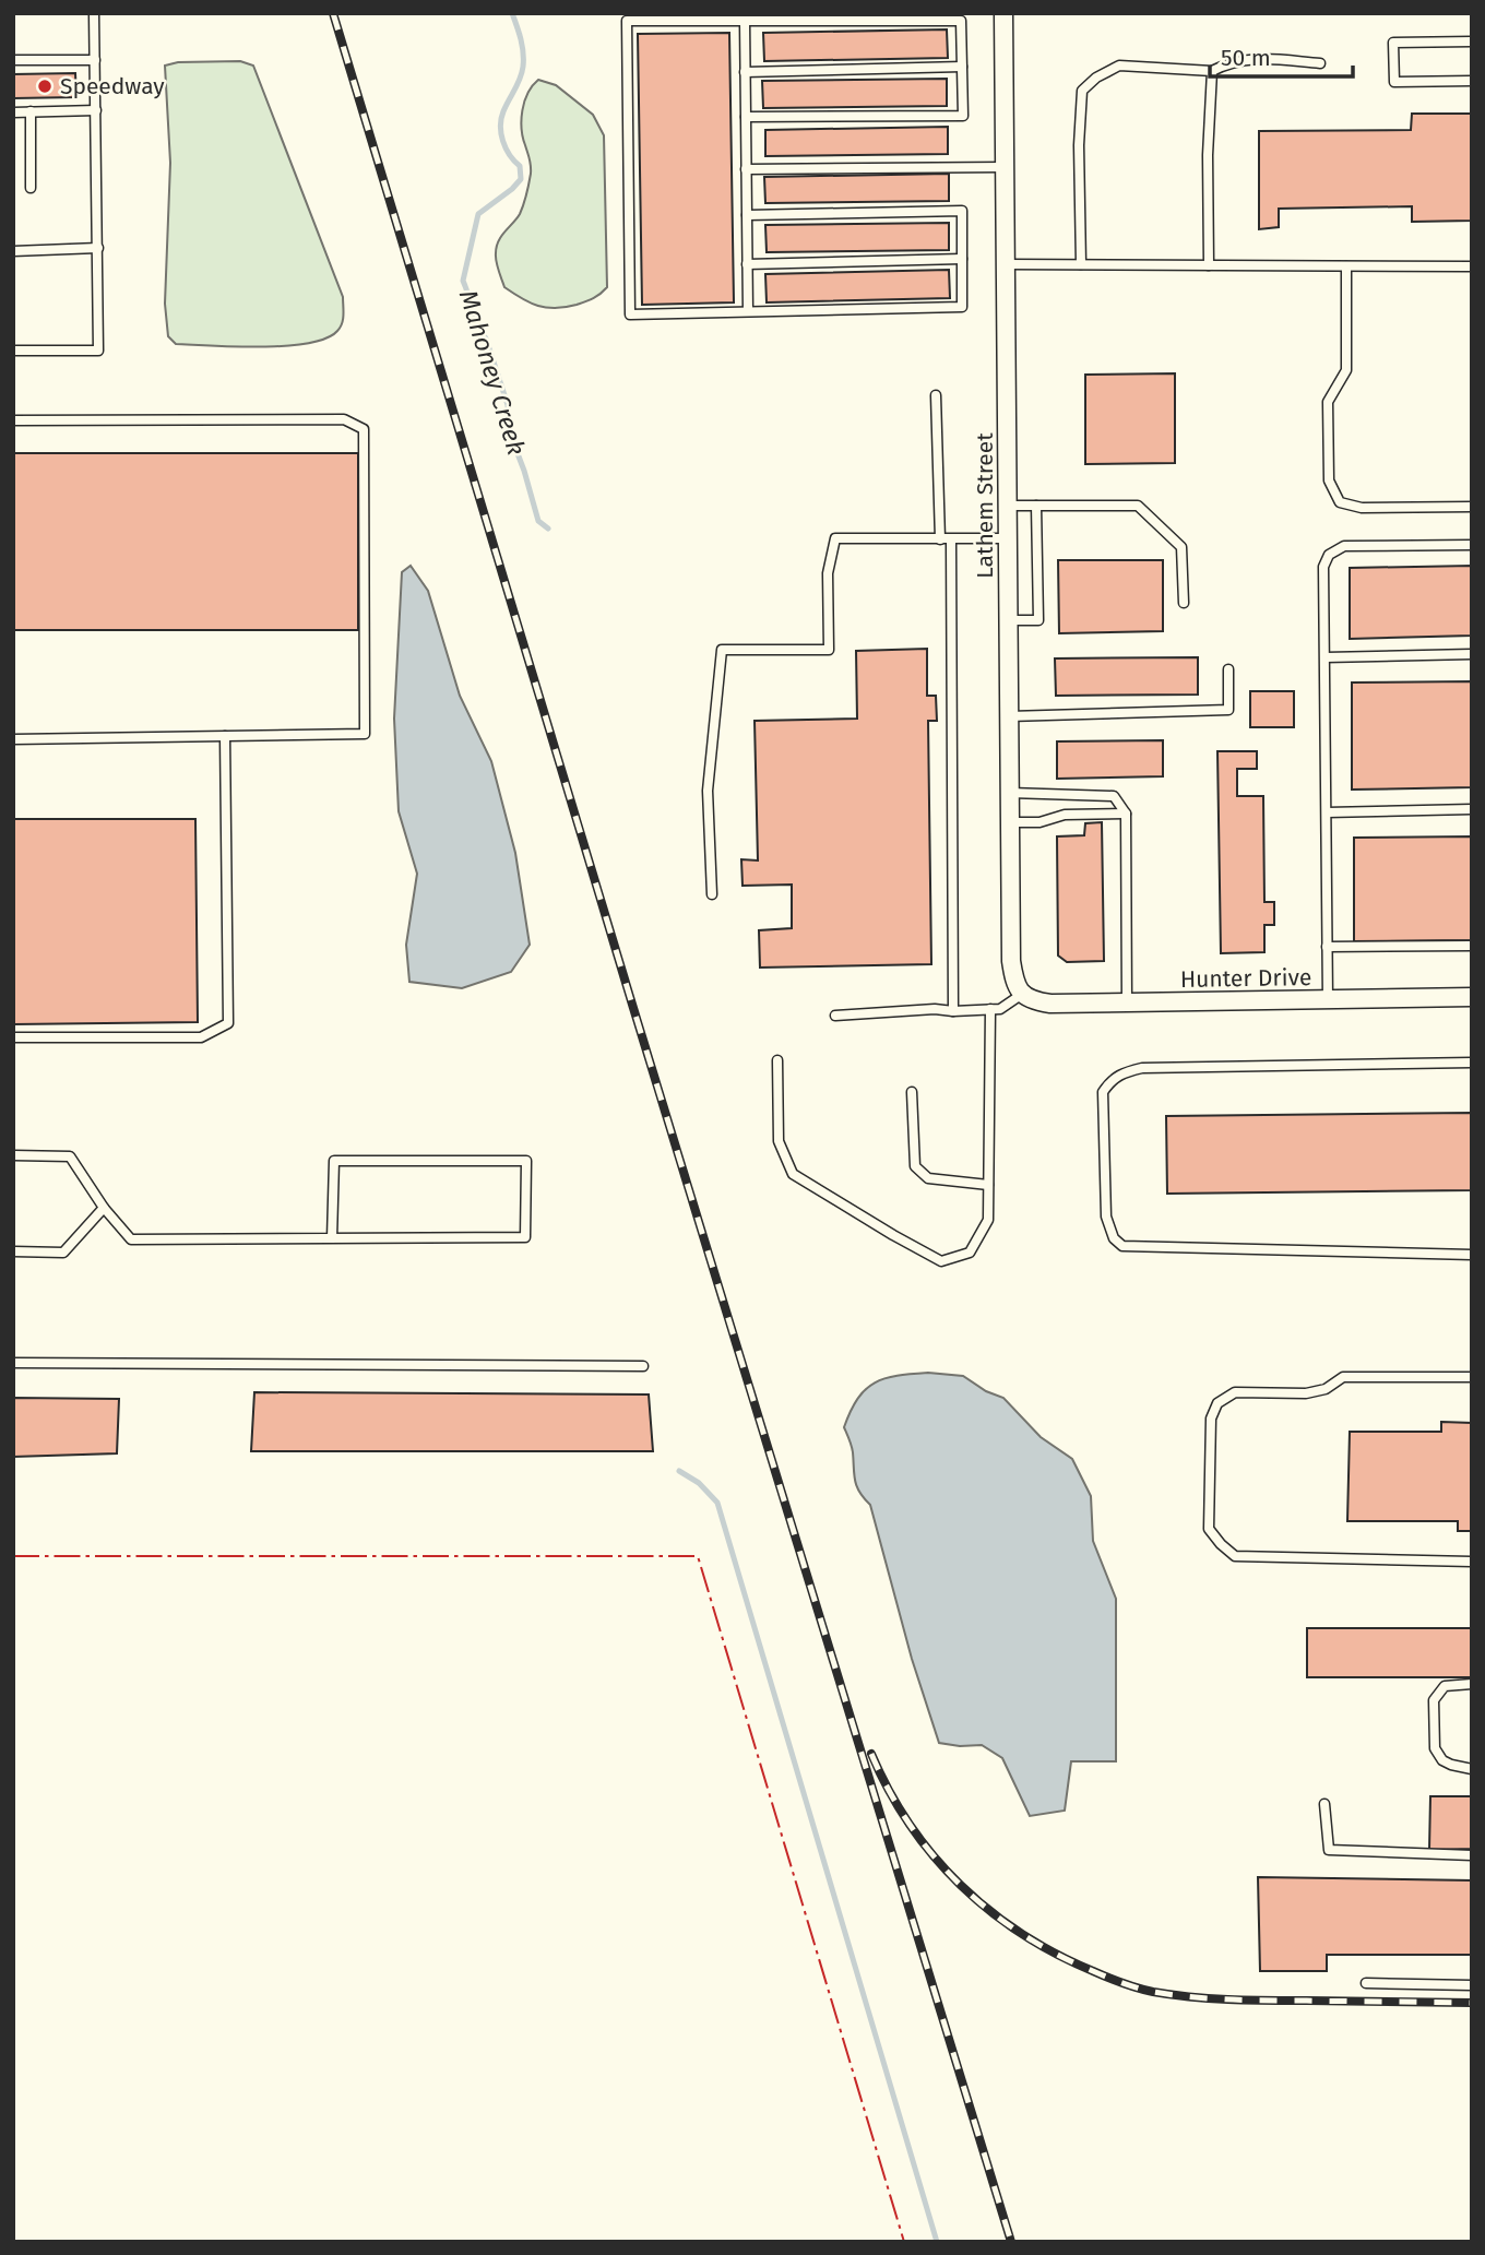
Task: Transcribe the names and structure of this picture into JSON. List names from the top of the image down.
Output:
{
  "streets": {
    "street": ["Lathem Street", "Hunter Drive"]
  },
  "crossings": [
    ["Lathem Street", "Hunter Drive"]
  ],
  "water": ["Mahoney Creek"],
  "places": ["Speedway"],
  "scale_bar": "50 m"
}
